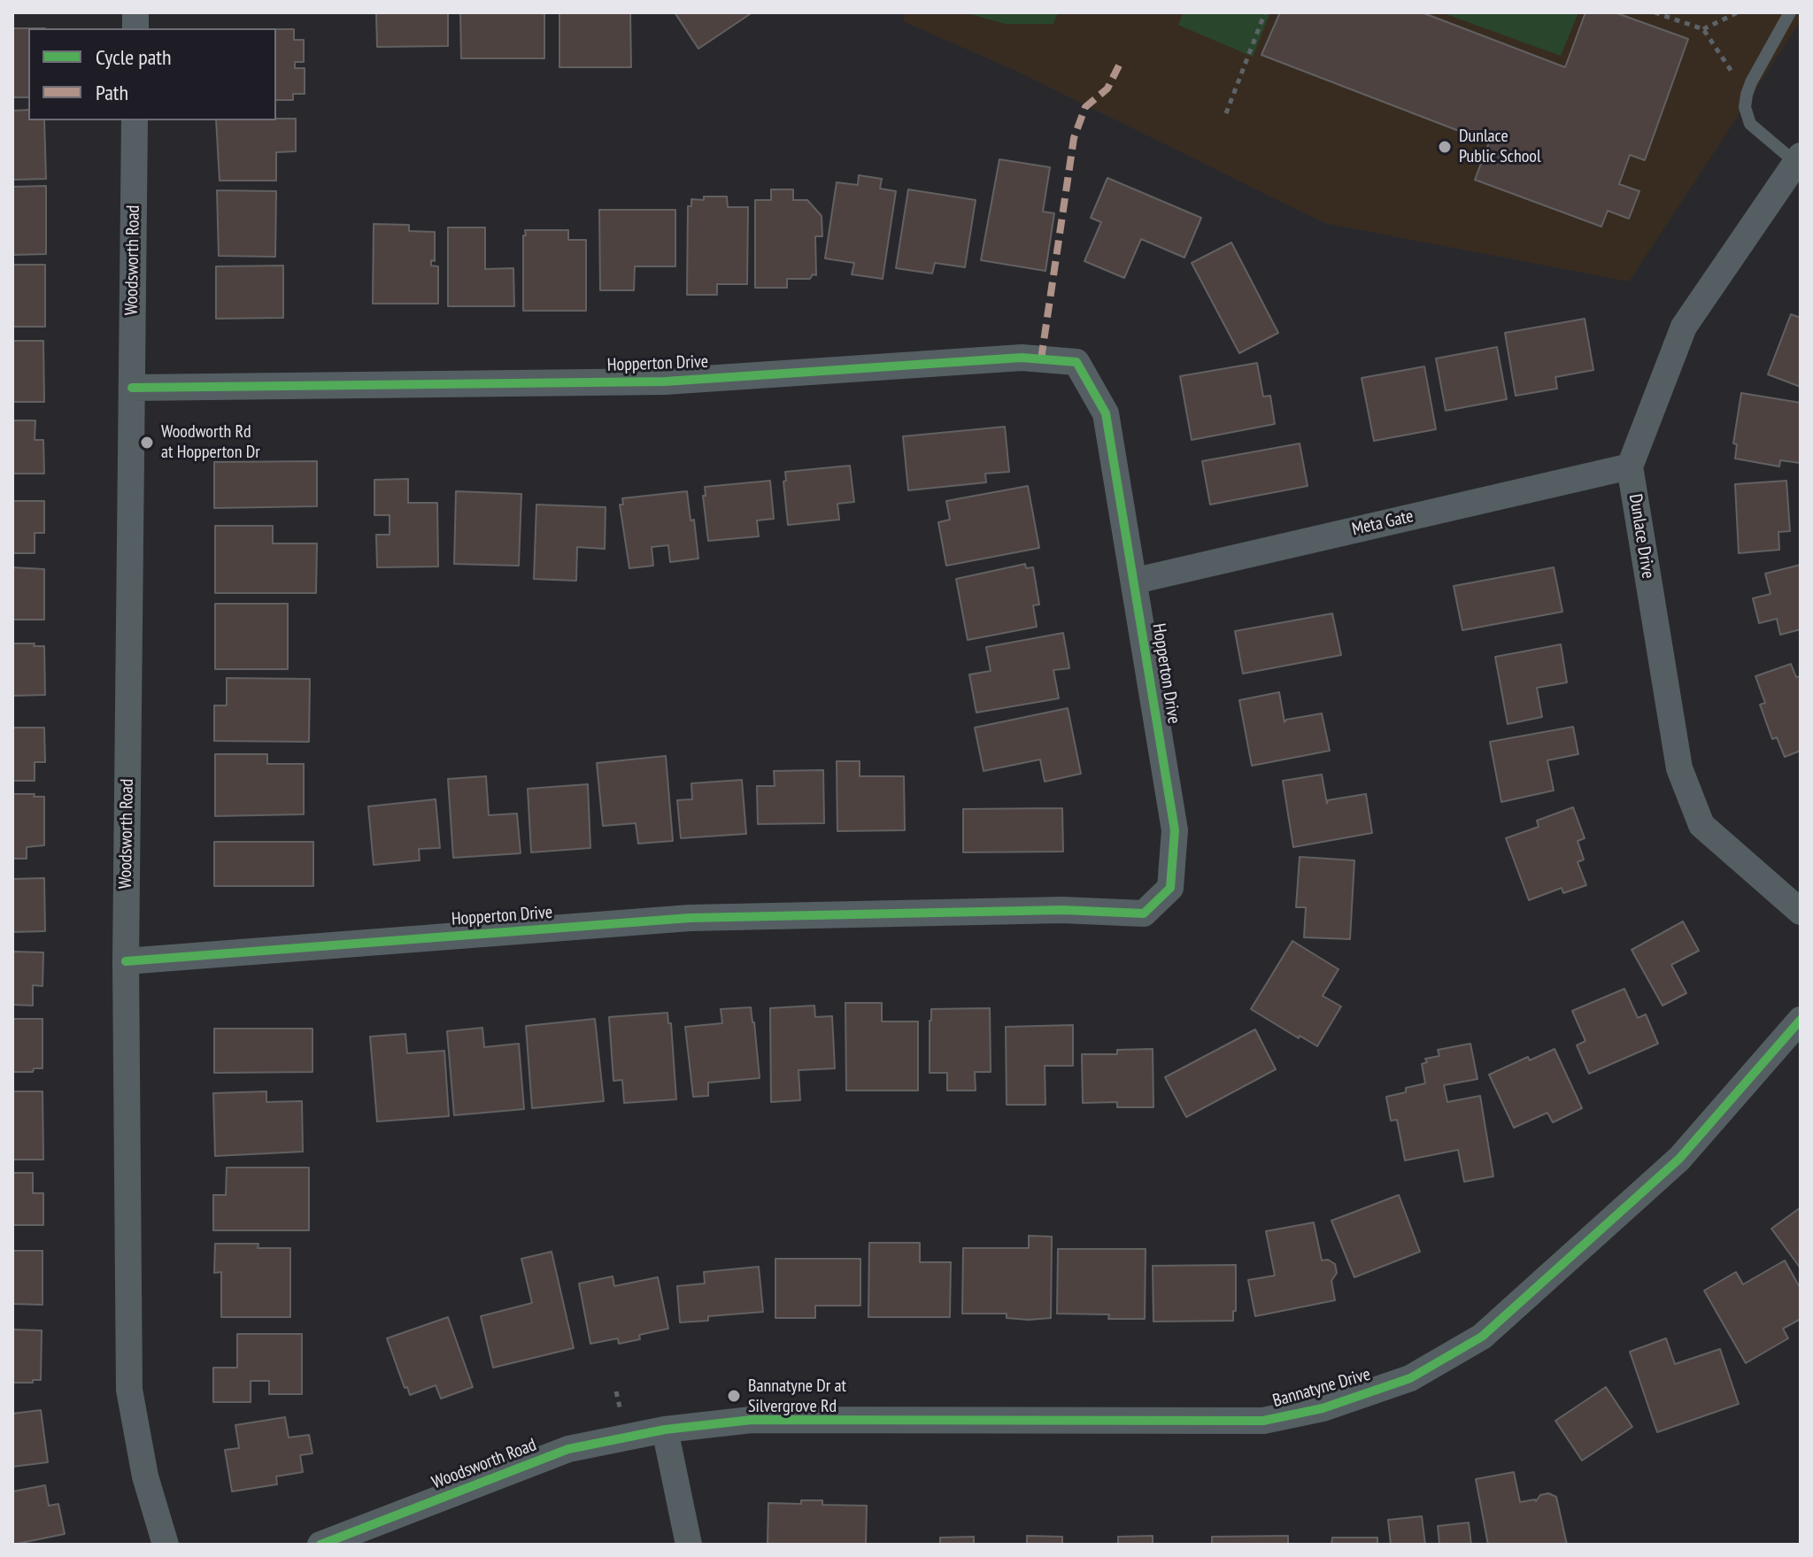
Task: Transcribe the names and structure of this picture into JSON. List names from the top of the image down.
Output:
{
  "streets": {
    "street": [
      "Woodsworth Road",
      "Hopperton Drive",
      "Meta Gate",
      "Dunlace Drive",
      "Bannatyne Drive"
    ]
  },
  "crossings": [
    ["Woodsworth Road", "Hopperton Drive"],
    ["Woodsworth Road", "Bannatyne Drive"],
    ["Hopperton Drive", "Meta Gate"],
    ["Meta Gate", "Dunlace Drive"]
  ],
  "places": ["Dunlace Public School", "Woodworth Rd at Hopperton Dr", "Bannatyne Dr at Silvergrove Rd"],
  "legend": ["Cycle path", "Path"]
}
